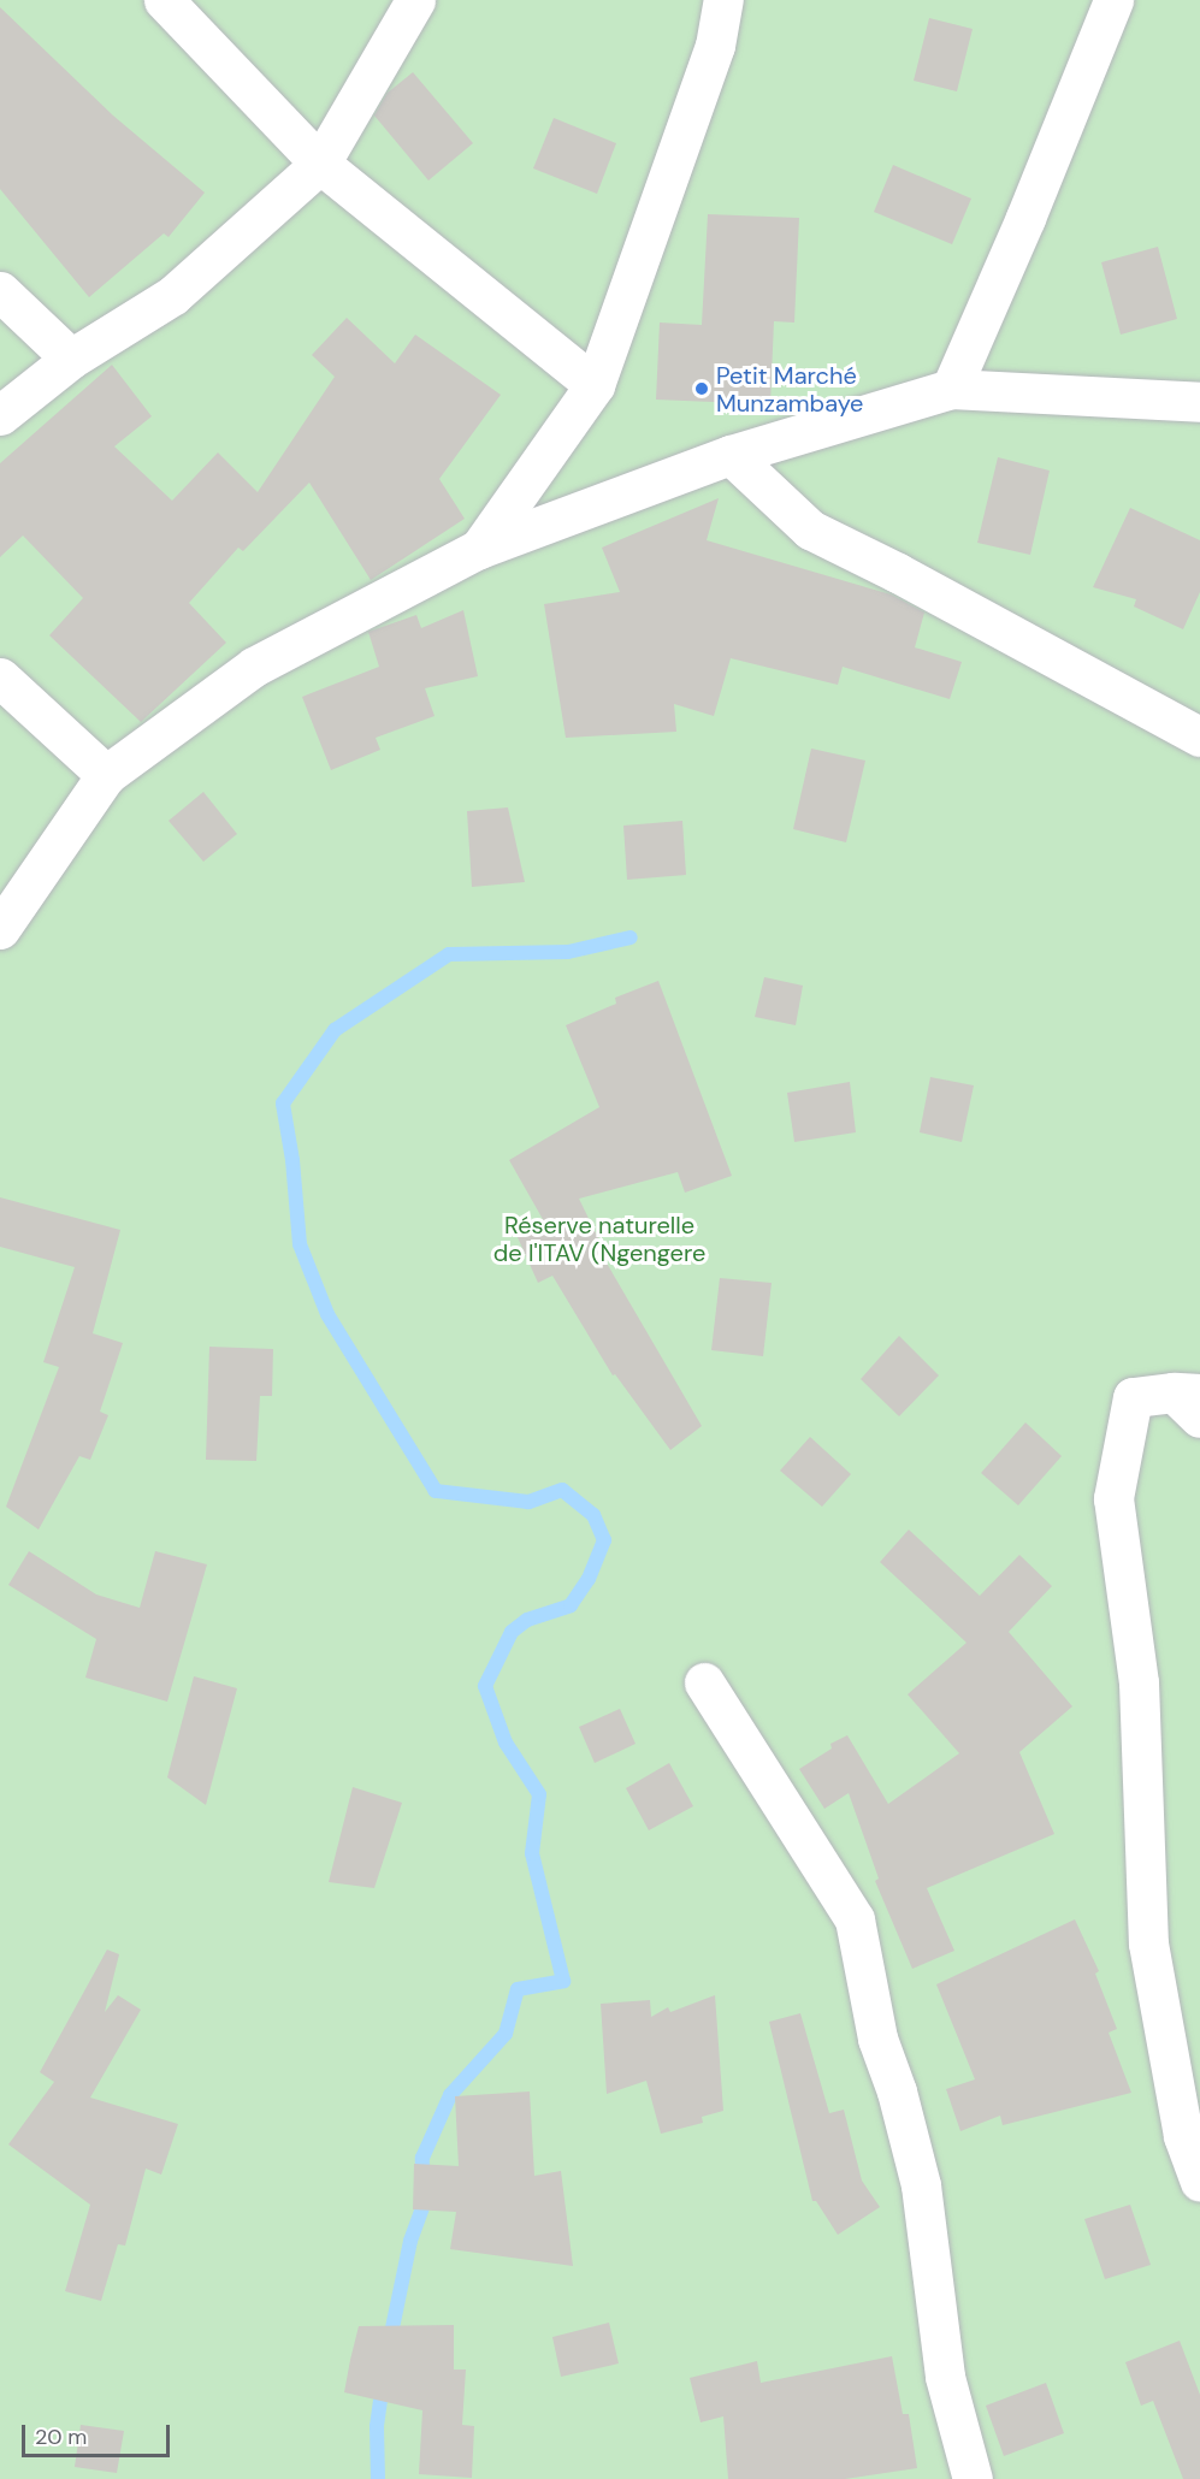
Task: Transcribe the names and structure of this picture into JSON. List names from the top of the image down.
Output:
{
  "parks": ["Réserve naturelle de l'ITAV (Ngengere"],
  "places": ["Petit Marché Munzambaye"],
  "scale_bar": "20 m"
}
